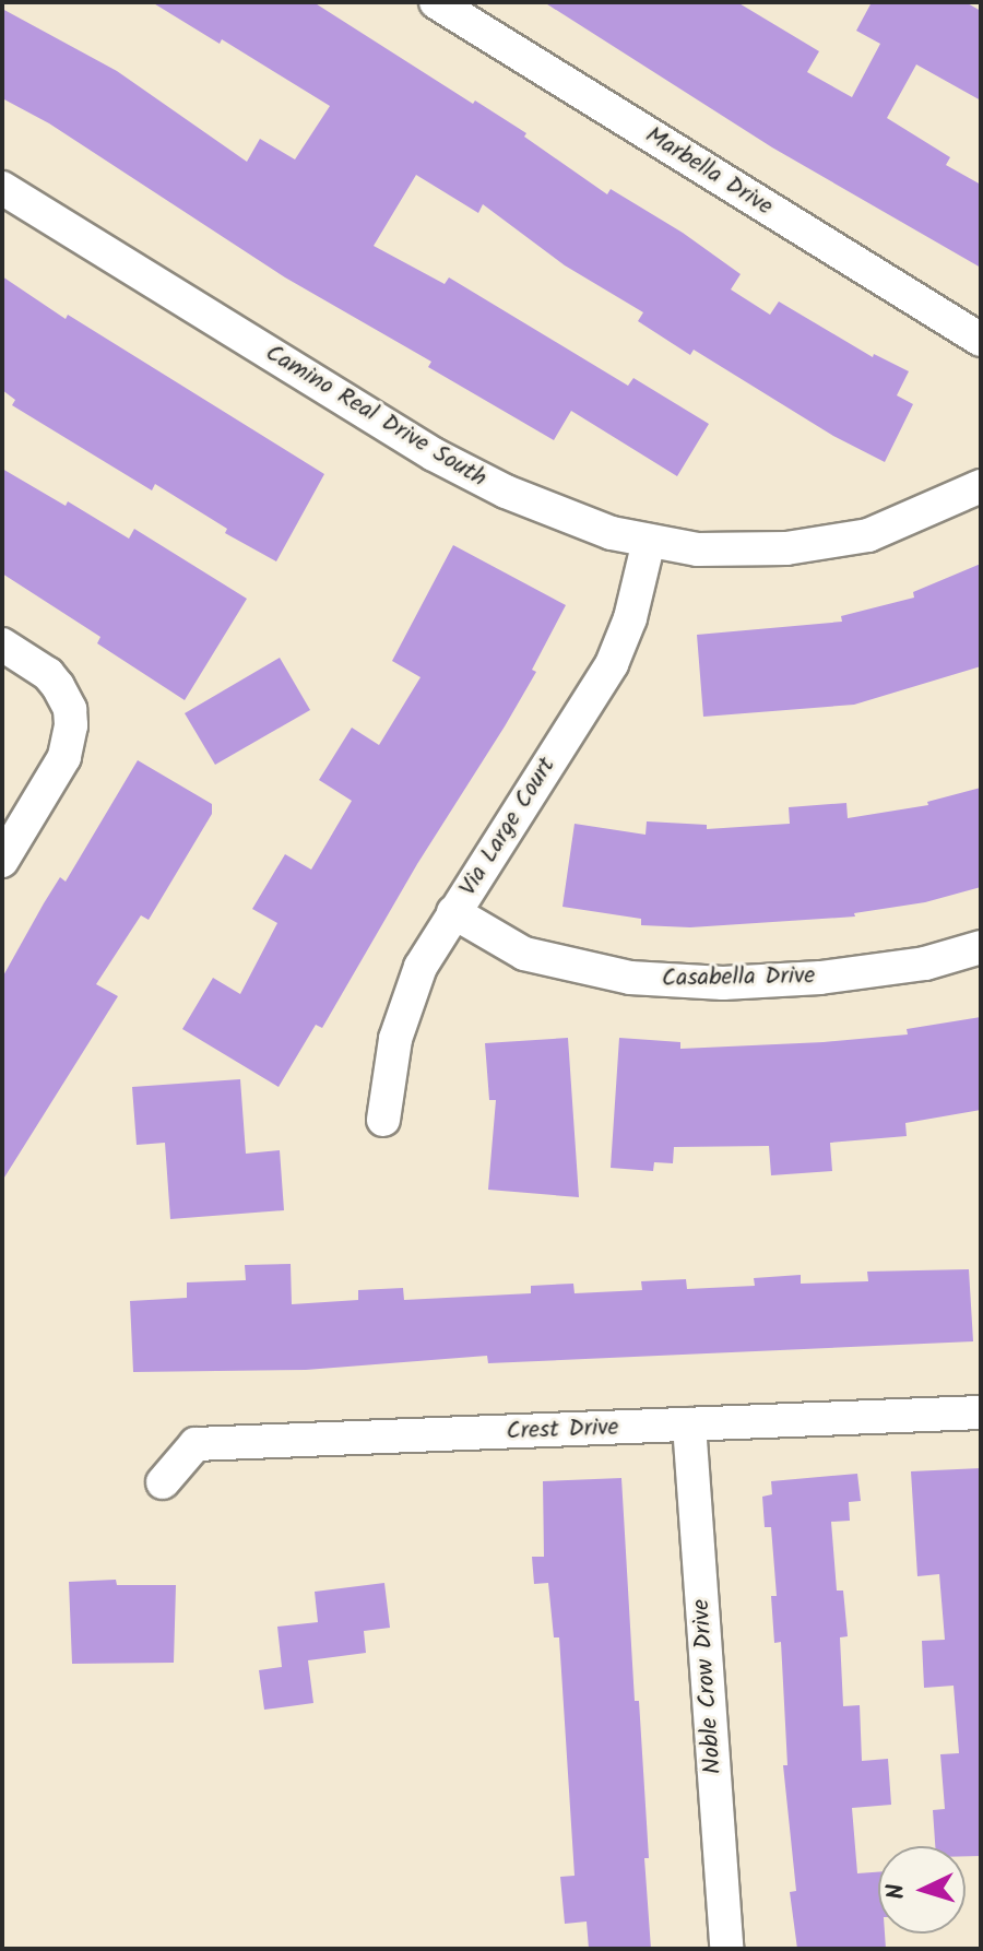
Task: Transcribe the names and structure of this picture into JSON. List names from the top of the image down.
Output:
{
  "streets": {
    "street": [
      "Marbella Drive",
      "Camino Real Drive South",
      "Via Large Court",
      "Casabella Drive",
      "Crest Drive",
      "Noble Crow Drive"
    ]
  },
  "crossings": [
    ["Camino Real Drive South", "Via Large Court"],
    ["Via Large Court", "Casabella Drive"],
    ["Crest Drive", "Noble Crow Drive"]
  ],
  "north": "left"
}
